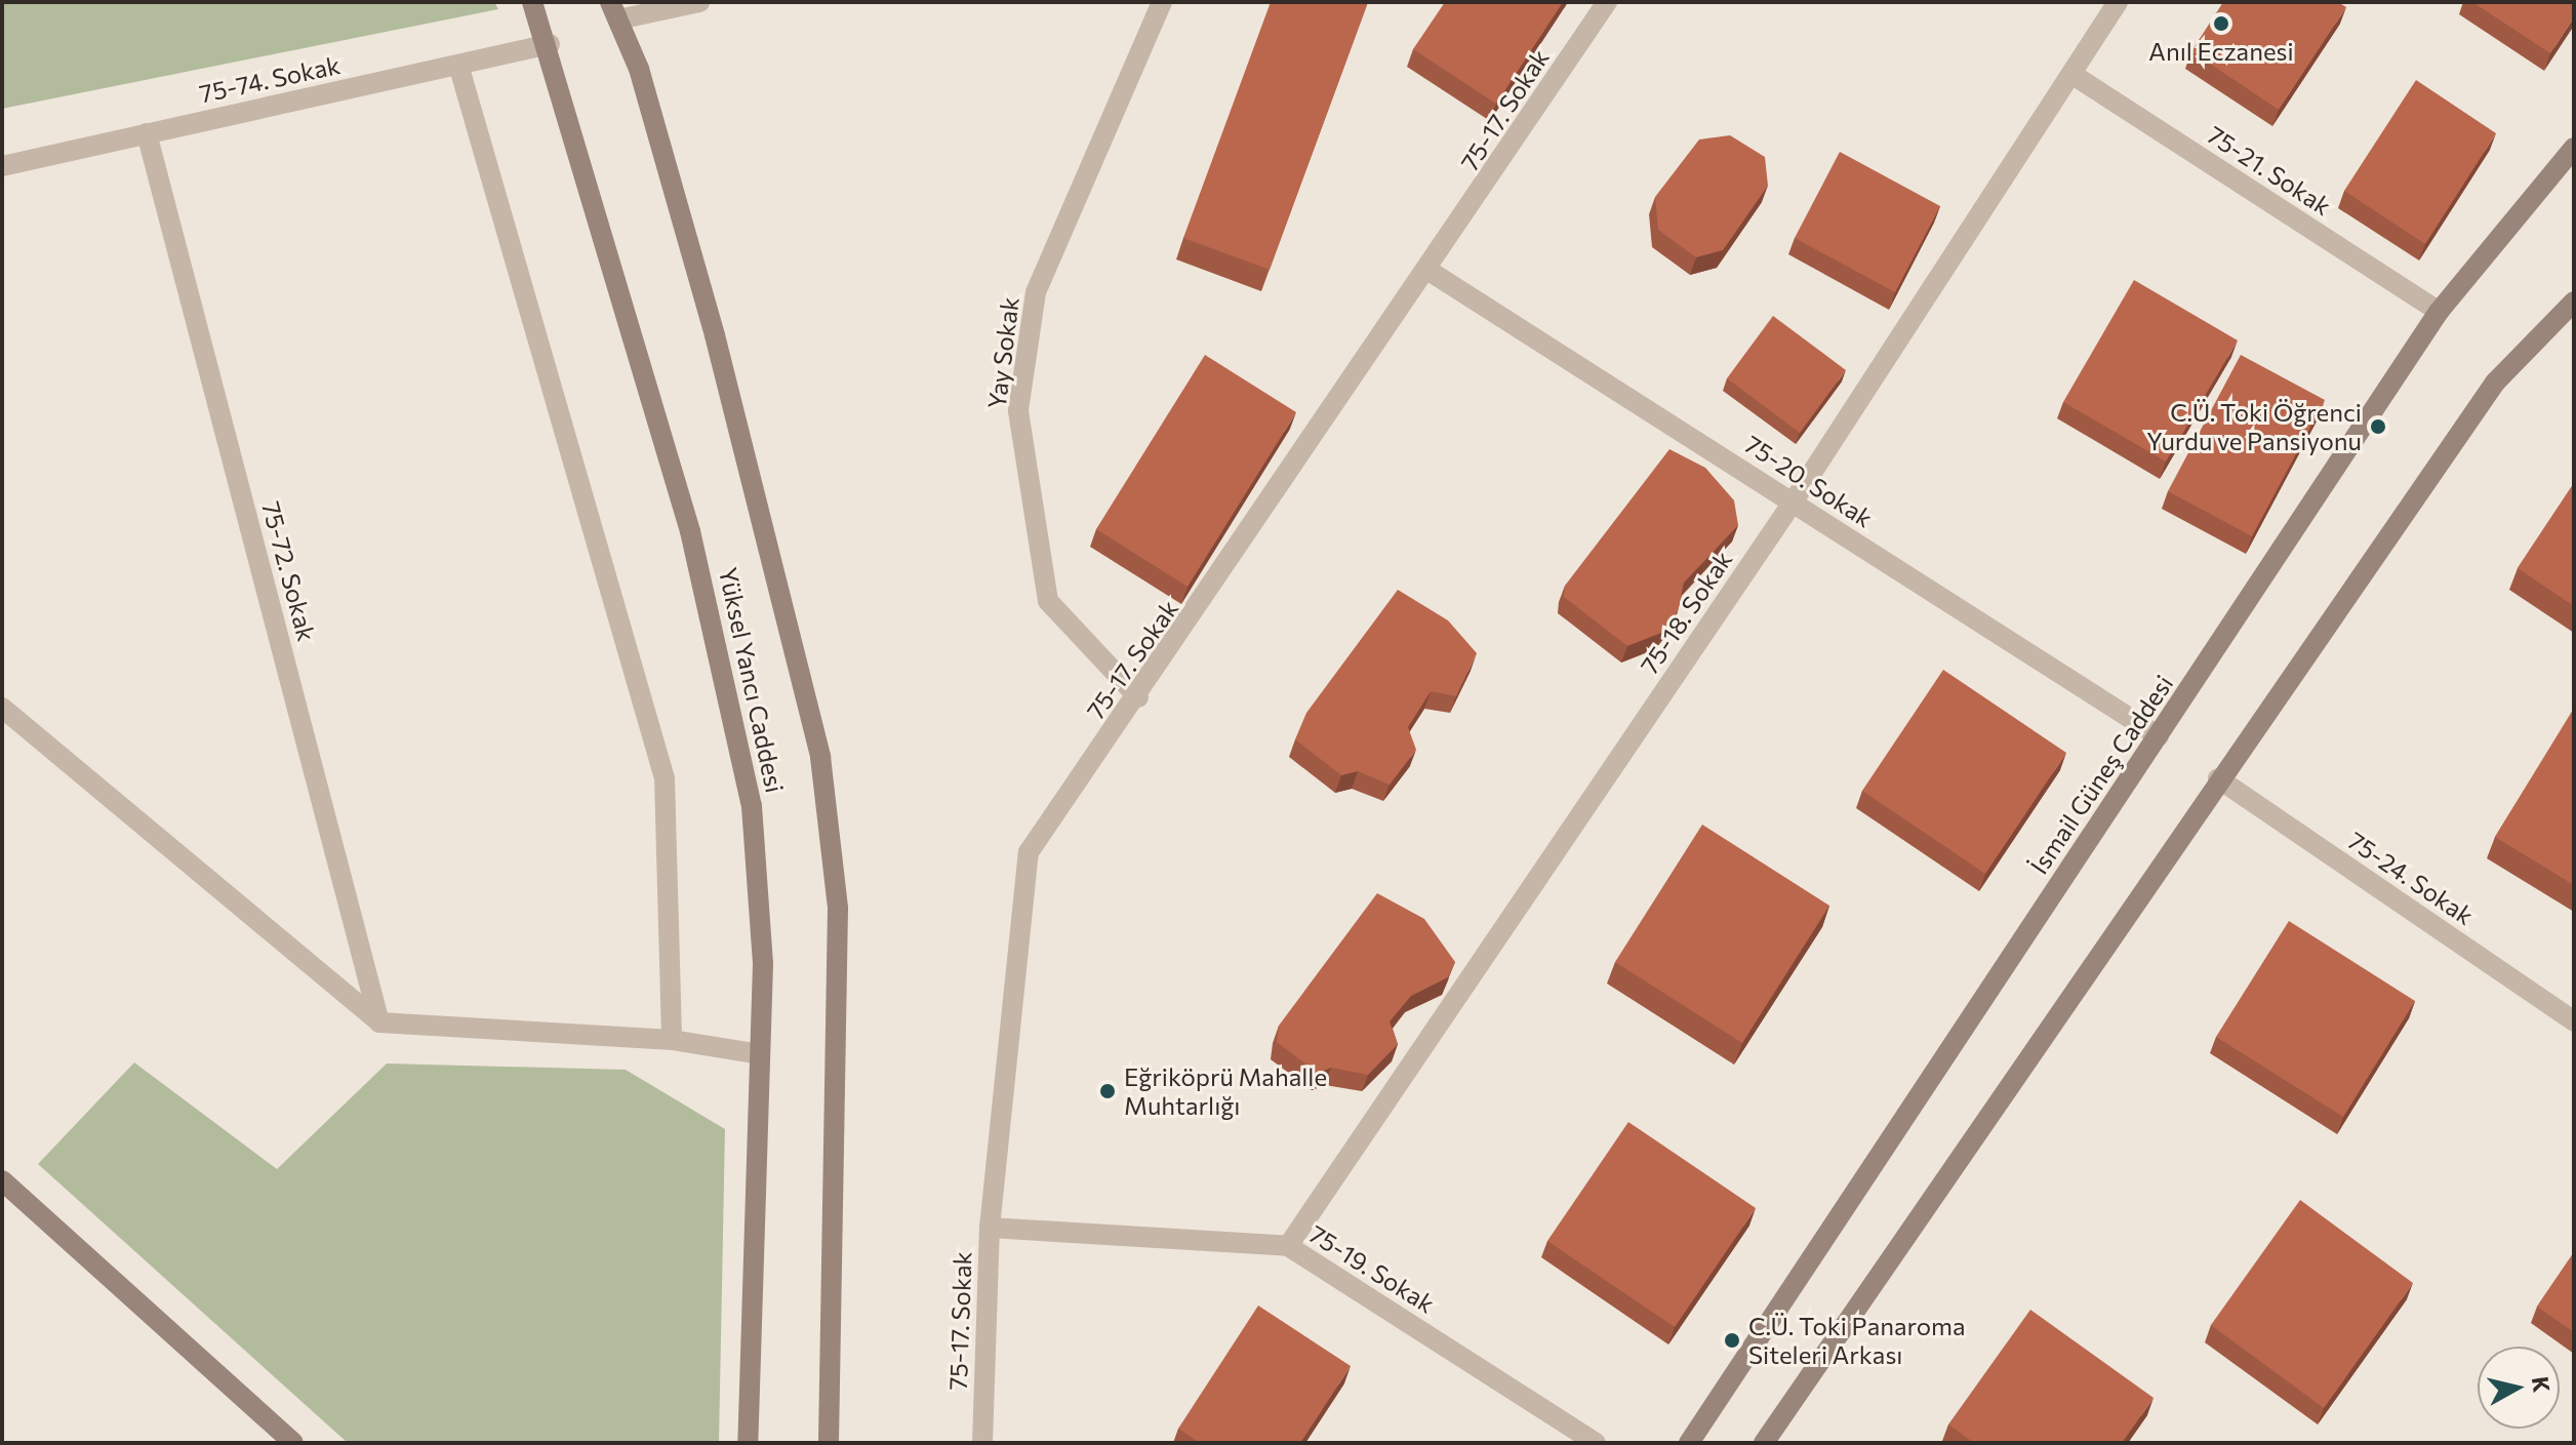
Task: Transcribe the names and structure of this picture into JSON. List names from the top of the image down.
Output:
{
  "streets": {
    "street": [
      "75-74. Sokak",
      "75-17. Sokak",
      "75-21. Sokak",
      "Yay Sokak",
      "75-20. Sokak",
      "75-72. Sokak",
      "75-18. Sokak",
      "Yüksel Yancı Caddesi",
      "İsmail Güneş Caddesi",
      "75-24. Sokak",
      "75-19. Sokak"
    ]
  },
  "crossings": [
    ["75-74. Sokak", "75-72. Sokak"],
    ["75-74. Sokak", "Yüksel Yancı Caddesi"],
    ["75-17. Sokak", "Yay Sokak"],
    ["75-17. Sokak", "75-20. Sokak"],
    ["75-17. Sokak", "75-19. Sokak"],
    ["75-21. Sokak", "75-18. Sokak"],
    ["75-21. Sokak", "İsmail Güneş Caddesi"],
    ["75-20. Sokak", "75-18. Sokak"],
    ["75-20. Sokak", "İsmail Güneş Caddesi"],
    ["75-18. Sokak", "75-19. Sokak"]
  ],
  "places": [
    "Anıl Eczanesi",
    "C.Ü. Toki Öğrenci Yurdu ve Pansiyonu",
    "Eğriköprü Mahalle Muhtarlığı",
    "C.Ü. Toki Panaroma Siteleri Arkası"
  ],
  "north": "right"
}
